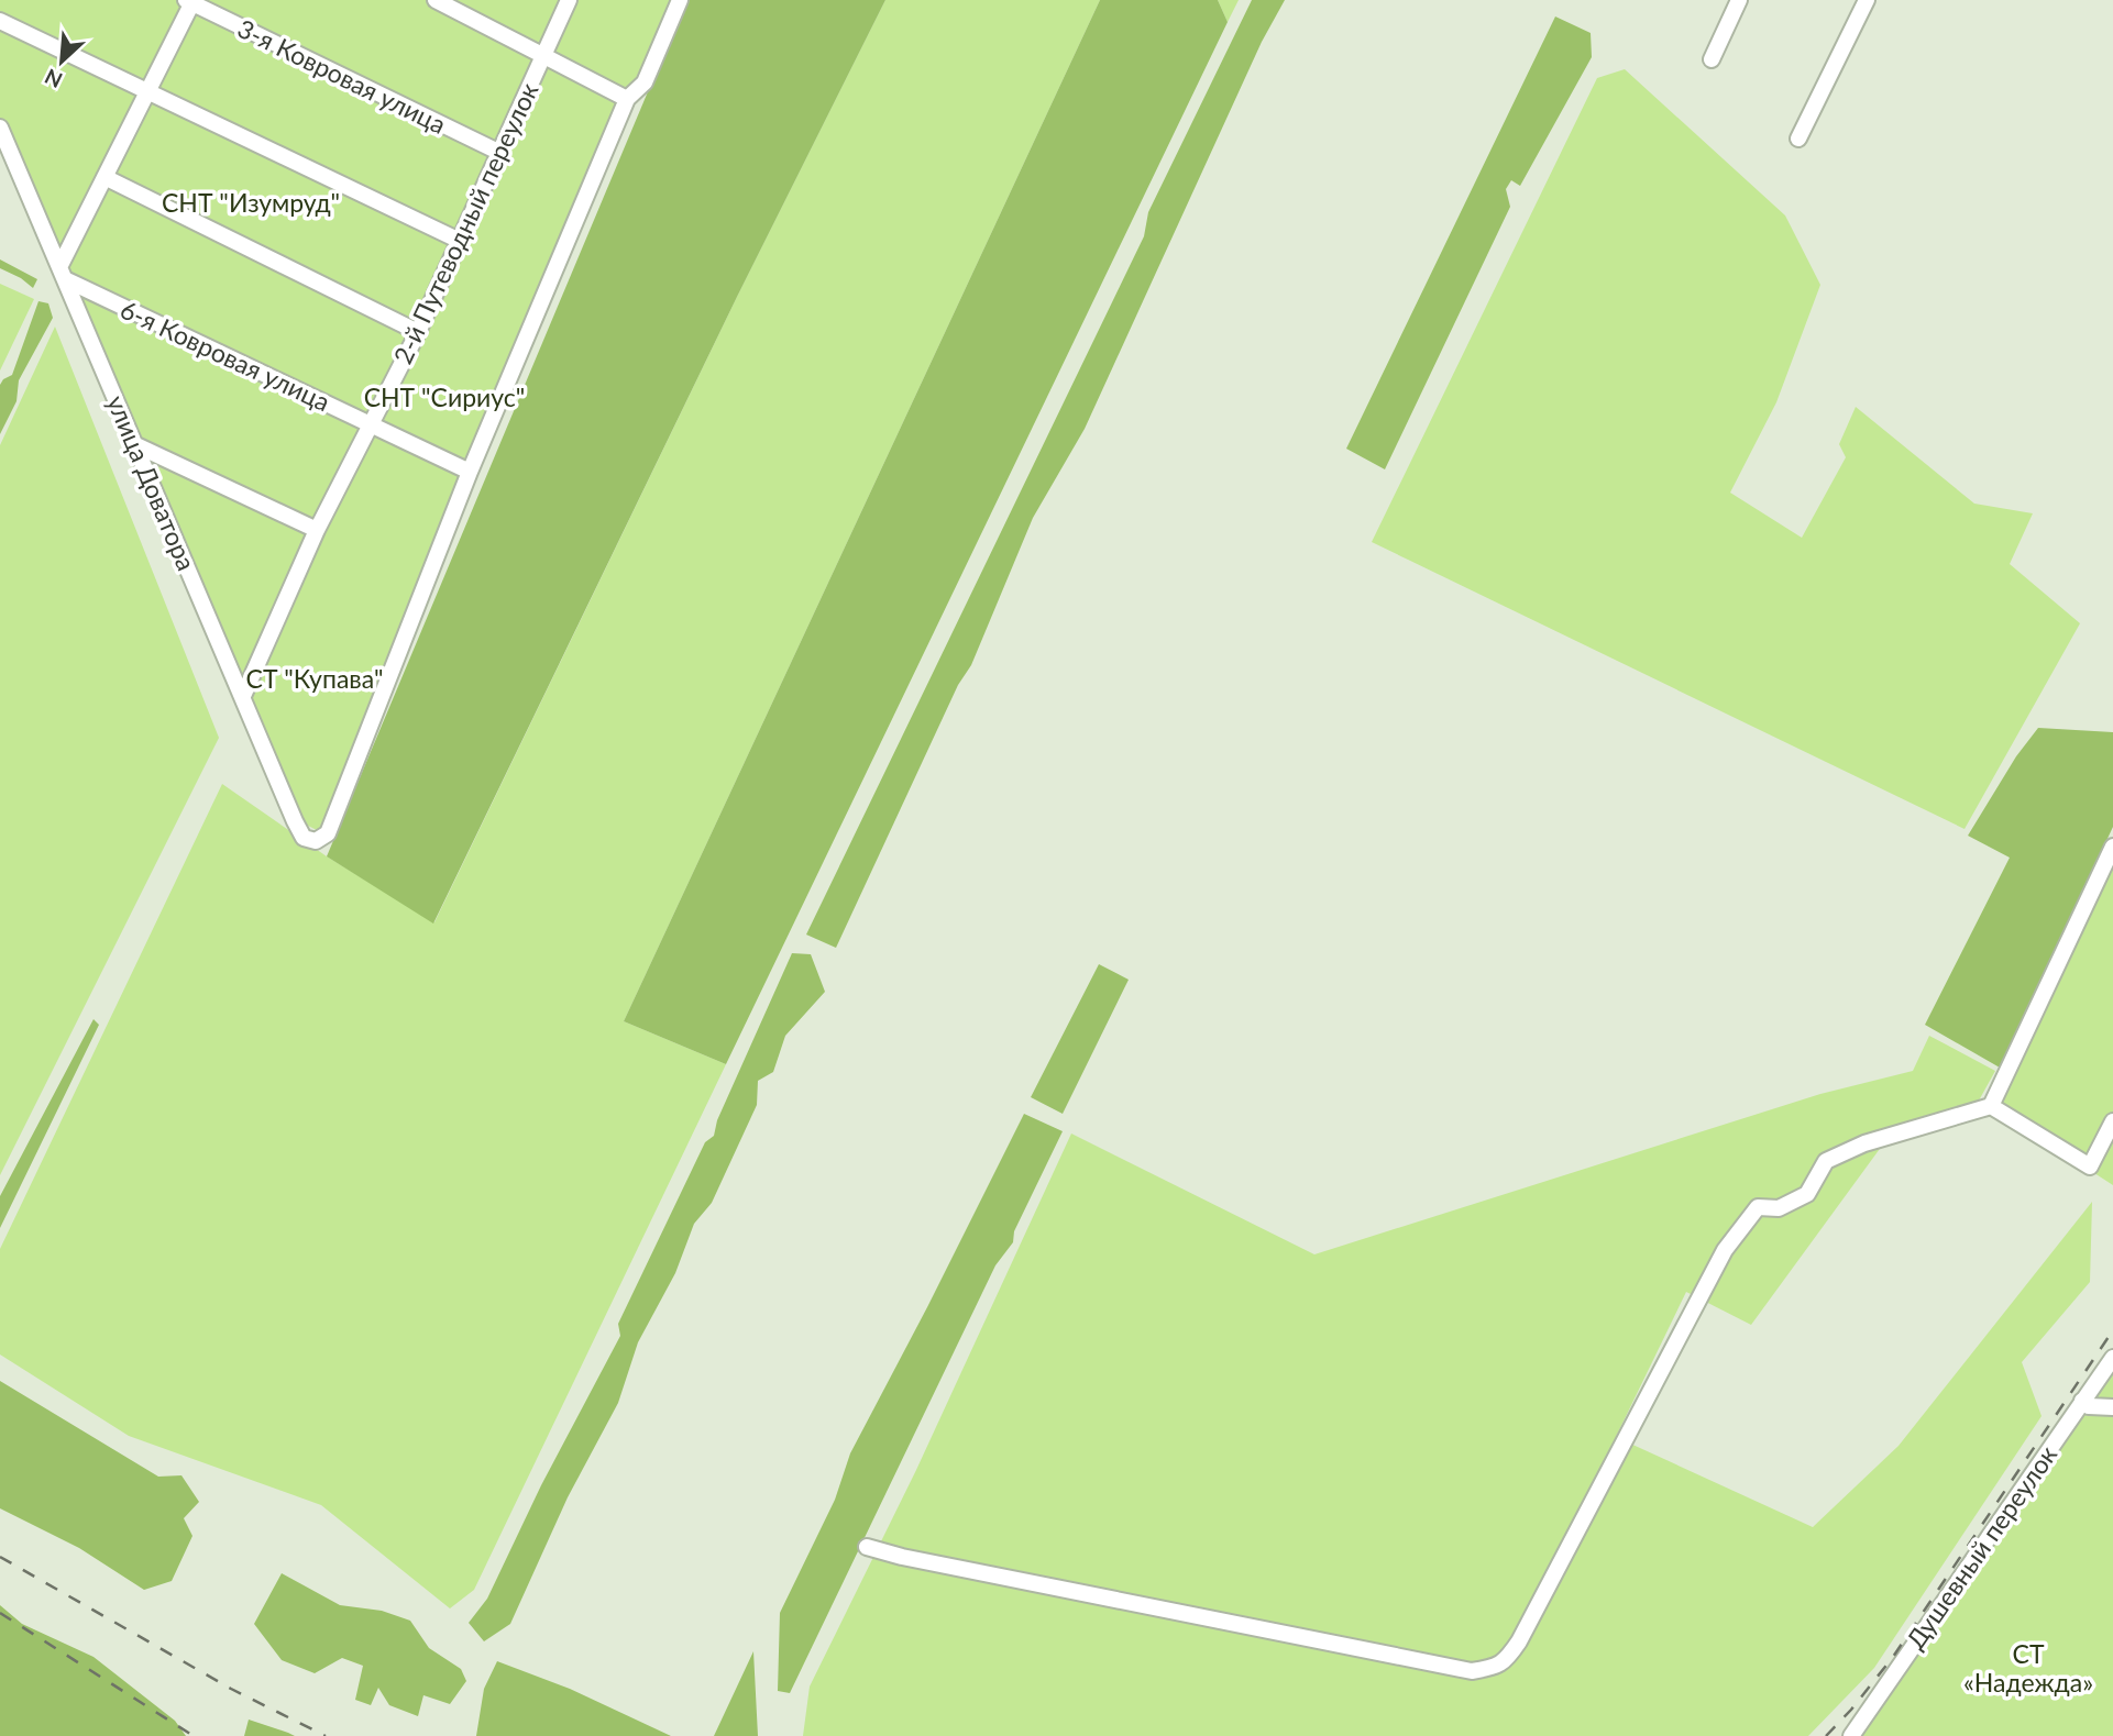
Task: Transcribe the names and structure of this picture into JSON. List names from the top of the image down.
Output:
{
  "streets": {
    "street": [
      "3-я Ковровая улица",
      "2-й Путеводный переулок",
      "6-я Ковровая улица",
      "улица Доватора",
      "Душевный переулок"
    ]
  },
  "crossings": [
    ["3-я Ковровая улица", "2-й Путеводный переулок"],
    ["2-й Путеводный переулок", "6-я Ковровая улица"],
    ["2-й Путеводный переулок", "улица Доватора"],
    ["6-я Ковровая улица", "улица Доватора"]
  ],
  "parks": [
    "СНТ \"Изумруд\"",
    "СНТ \"Сириус\"",
    "СТ \"Купава\"",
    "СТ «Надежда»"
  ],
  "north": "bottom left"
}
